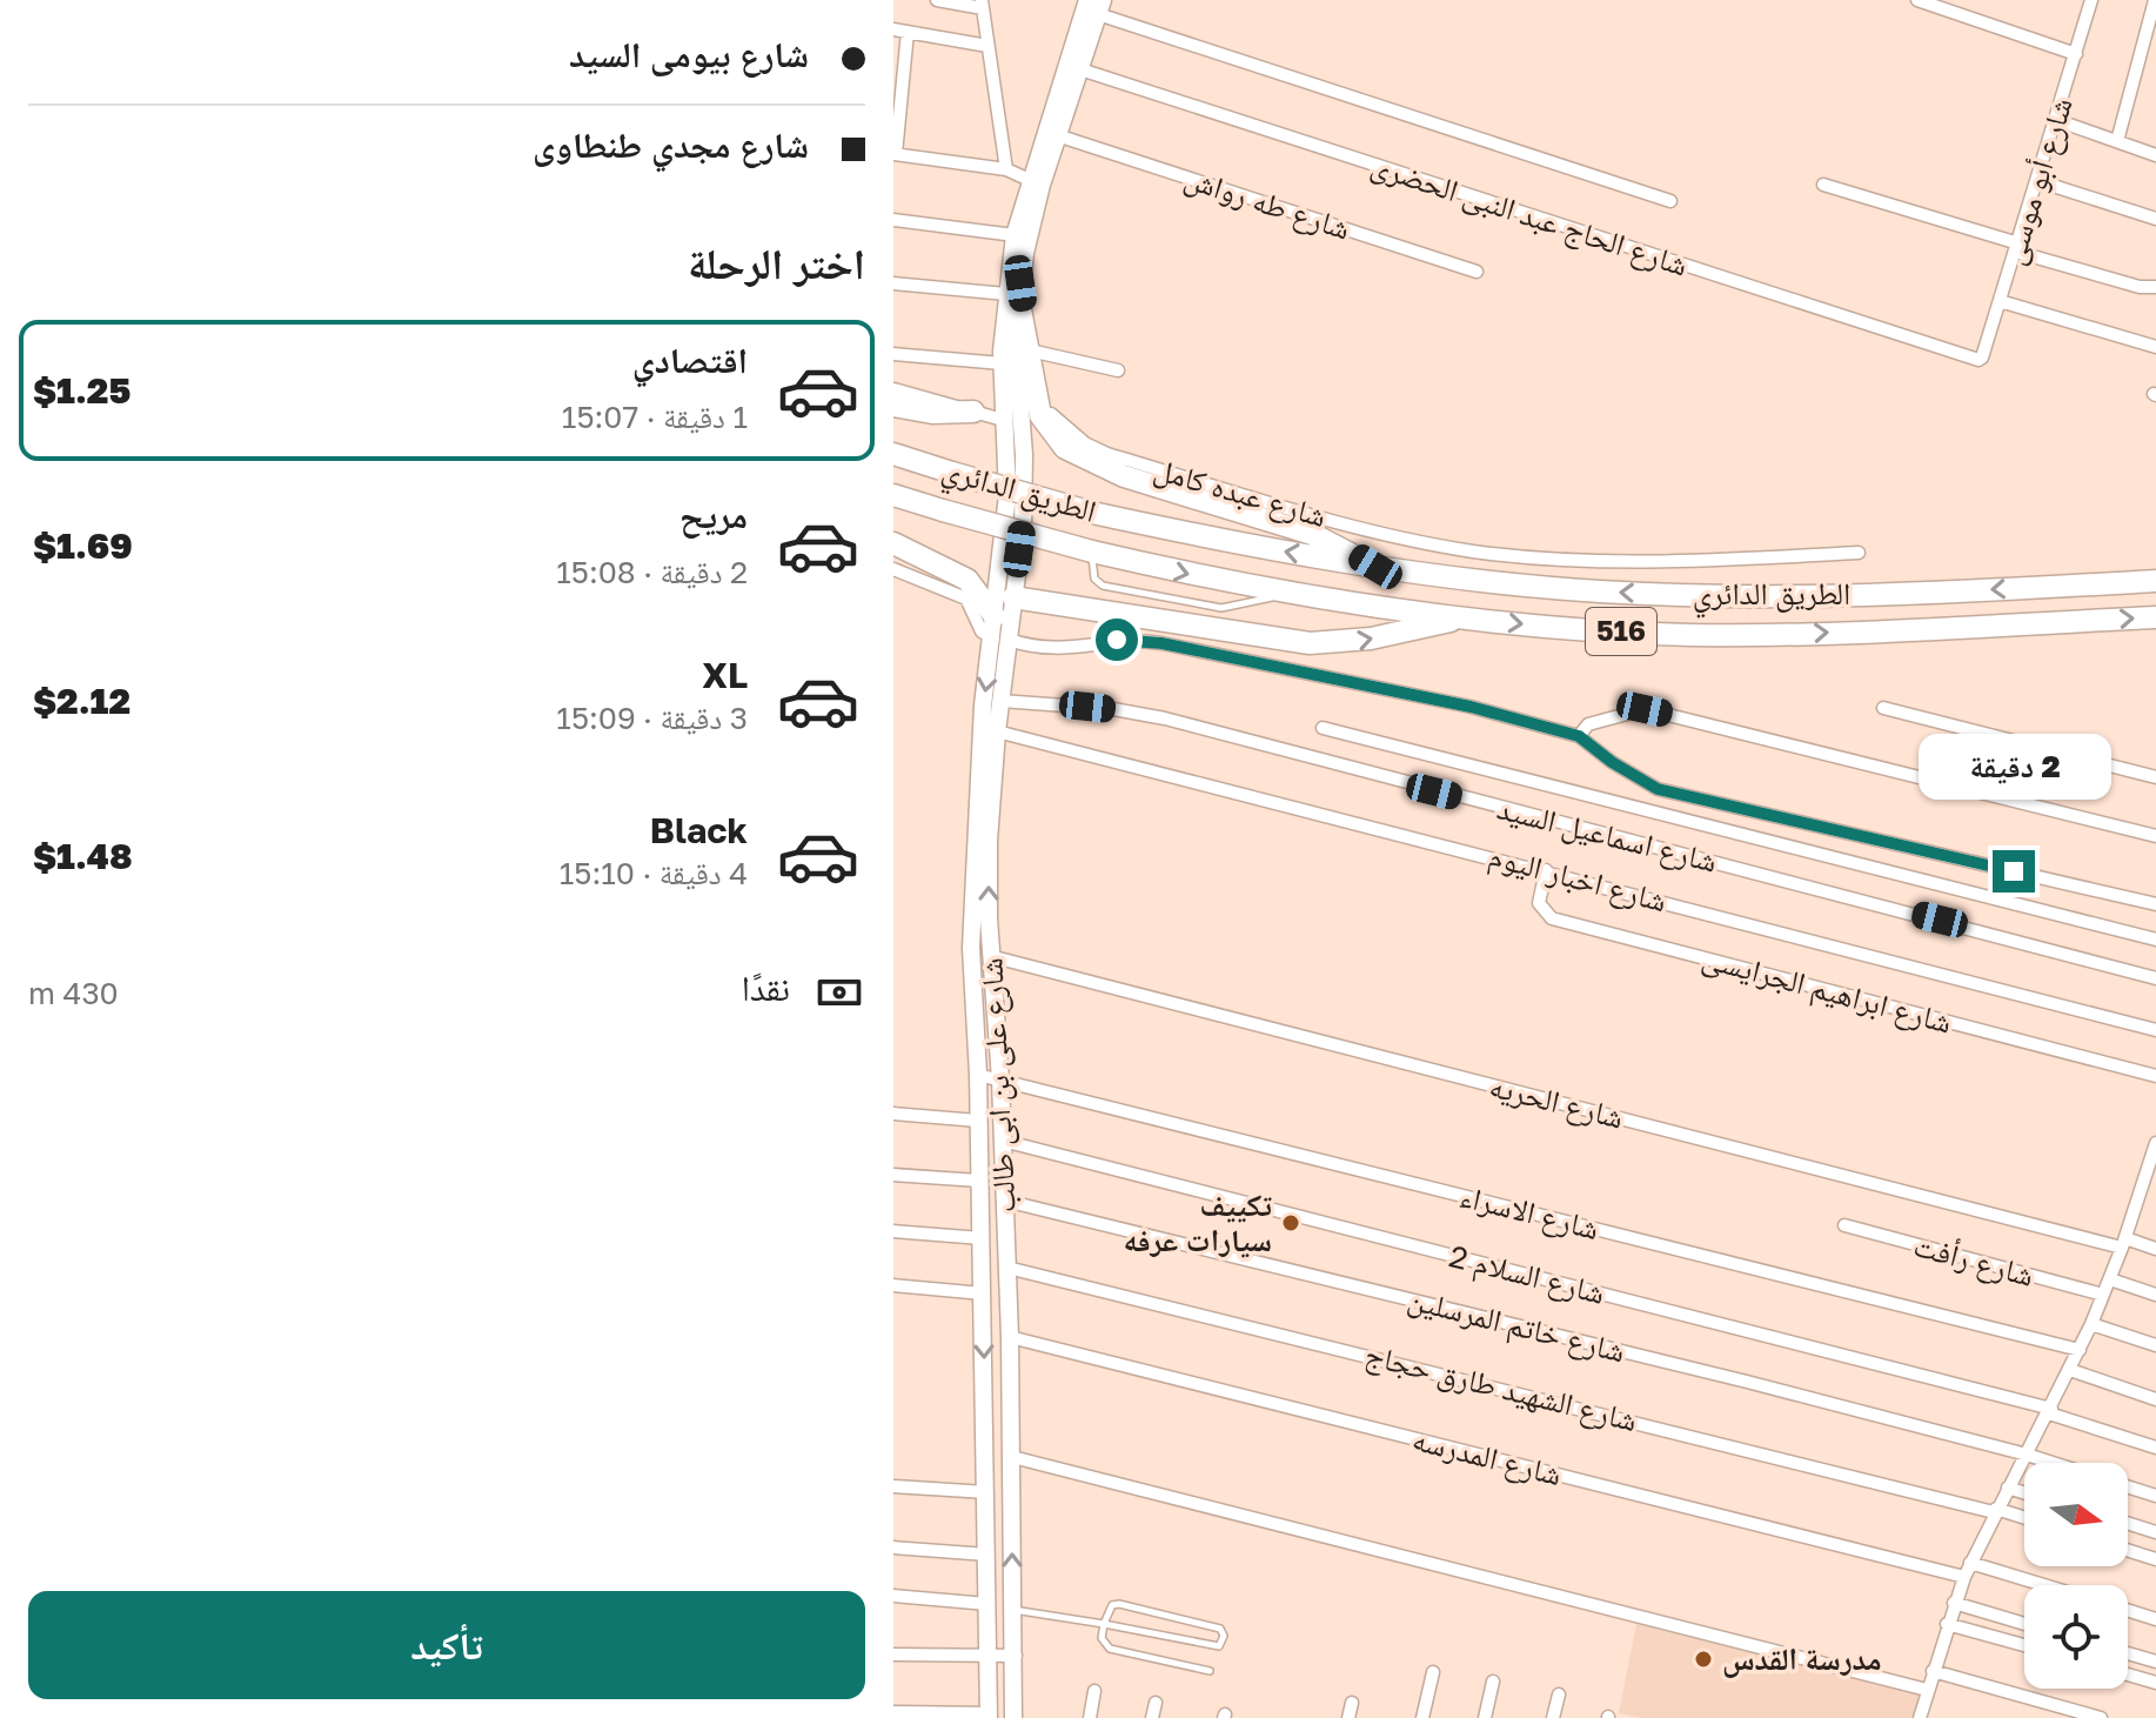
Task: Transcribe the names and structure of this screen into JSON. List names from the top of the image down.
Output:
{
  "streets": {
    "highway": ["الطريق الدائري", "516"],
    "street": [
      "شارع أبو موسى",
      "شارع طه رواش",
      "شارع الحاج عبد النبى الحضرى",
      "شارع عبده كامل",
      "شارع اسماعيل السيد",
      "شارع اخبار اليوم",
      "شارع ابراهيم الجرايسى",
      "شارع على بن ابى طالب",
      "شارع الحريه",
      "شارع الاسراء",
      "شارع رأفت",
      "شارع السلام 2",
      "شارع خاتم المرسلين",
      "شارع الشهيد طارق حجاج",
      "شارع المدرسه"
    ]
  },
  "crossings": [
    ["شارع أبو موسى", "شارع الحاج عبد النبى الحضرى"],
    ["شارع اسماعيل السيد", "شارع على بن ابى طالب"],
    ["شارع اخبار اليوم", "شارع ابراهيم الجرايسى"],
    ["شارع اخبار اليوم", "شارع على بن ابى طالب"],
    ["شارع على بن ابى طالب", "شارع الحريه"],
    ["شارع على بن ابى طالب", "شارع الاسراء"],
    ["شارع على بن ابى طالب", "شارع السلام 2"],
    ["شارع على بن ابى طالب", "شارع خاتم المرسلين"],
    ["شارع على بن ابى طالب", "شارع الشهيد طارق حجاج"],
    ["شارع على بن ابى طالب", "شارع المدرسه"]
  ],
  "places": ["تكييف سيارات عرفه", "مدرسة القدس"],
  "north": "right",
  "page": {
    "banner": ["شارع بيومى السيد", "شارع مجدي طنطاوى"],
    "heading": "اختر الرحلة",
    "list": [
      {
        "name": "اقتصادي",
        "note": "1 دقيقة · 15:07",
        "value": "$1.25"
      },
      {
        "name": "مريح",
        "note": "2 دقيقة · 15:08",
        "value": "$1.69"
      },
      {
        "name": "XL",
        "note": "3 دقيقة · 15:09",
        "value": "$2.12"
      },
      {
        "name": "Black",
        "note": "4 دقيقة · 15:10",
        "value": "$1.48"
      }
    ],
    "bubble": "2 دقيقة",
    "pay": ["نقدًا", "430 m"],
    "buttons": "تأكيد"
  }
}
